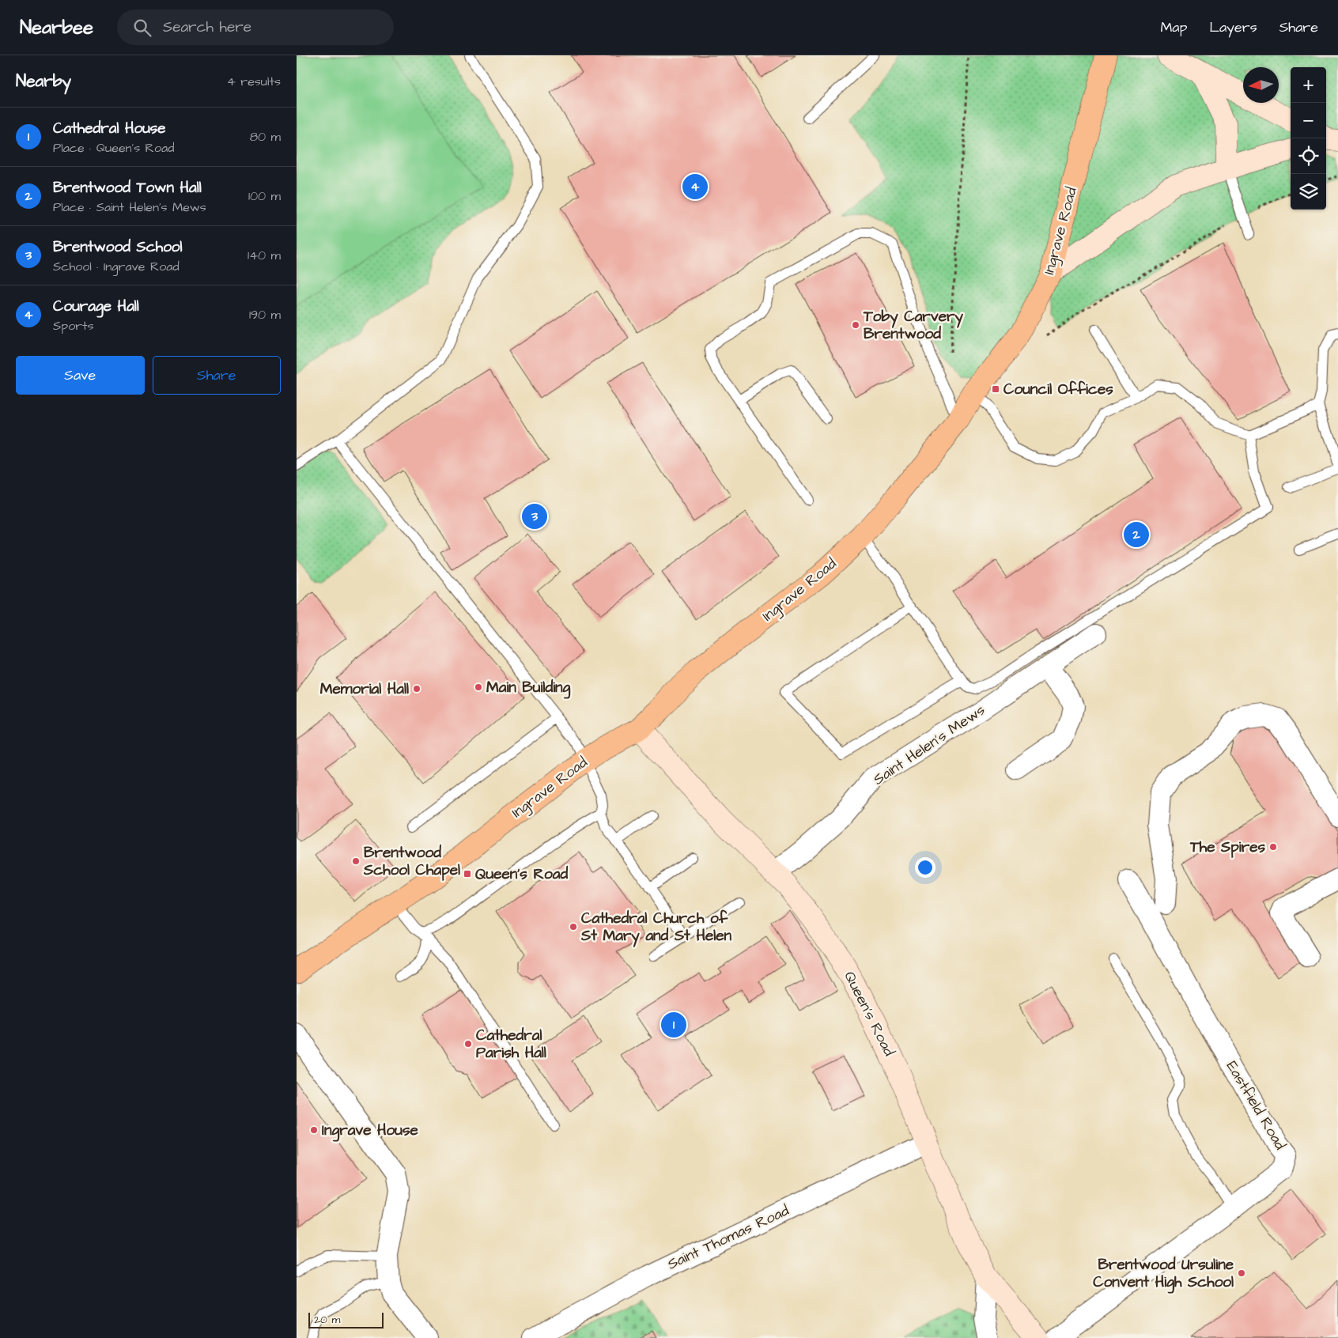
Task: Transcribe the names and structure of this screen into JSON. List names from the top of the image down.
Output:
{
  "streets": {
    "main road": ["Ingrave Road", "Queen's Road"],
    "street": ["Saint Helen's Mews", "Eastfield Road", "Saint Thomas Road"]
  },
  "crossings": [
    ["Ingrave Road", "Queen's Road"],
    ["Saint Helen's Mews", "Queen's Road"],
    ["Queen's Road", "Saint Thomas Road"]
  ],
  "places": {
    "other": [
      "Toby Carvery Brentwood",
      "Main Building",
      "Memorial Hall",
      "The Spires",
      "Brentwood School Chapel",
      "Cathedral Church of St Mary and St Helen",
      "Cathedral Parish Hall",
      "Ingrave House",
      "Brentwood Ursuline Convent High School"
    ],
    "transit": ["Council Offices", "Queen's Road"]
  },
  "scale_bar": "20 m",
  "north": "left",
  "page": {
    "header": "Nearbee",
    "search": "Search here",
    "nav": ["Map", "Layers", "Share"],
    "heading": ["Nearby", "4 results"],
    "map_buttons": ["+", "−"],
    "list": [
      {
        "mark": "1",
        "name": "Cathedral House",
        "note": "Place · Queen's Road",
        "value": "80 m"
      },
      {
        "mark": "2",
        "name": "Brentwood Town Hall",
        "note": "Place · Saint Helen's Mews",
        "value": "100 m"
      },
      {
        "mark": "3",
        "name": "Brentwood School",
        "note": "School · Ingrave Road",
        "value": "140 m"
      },
      {
        "mark": "4",
        "name": "Courage Hall",
        "note": "Sports",
        "value": "190 m"
      }
    ],
    "pins": [
      "4",
      "3",
      "2",
      "1"
    ],
    "buttons": ["Save", "Share"],
    "scale": "20 m"
  }
}
